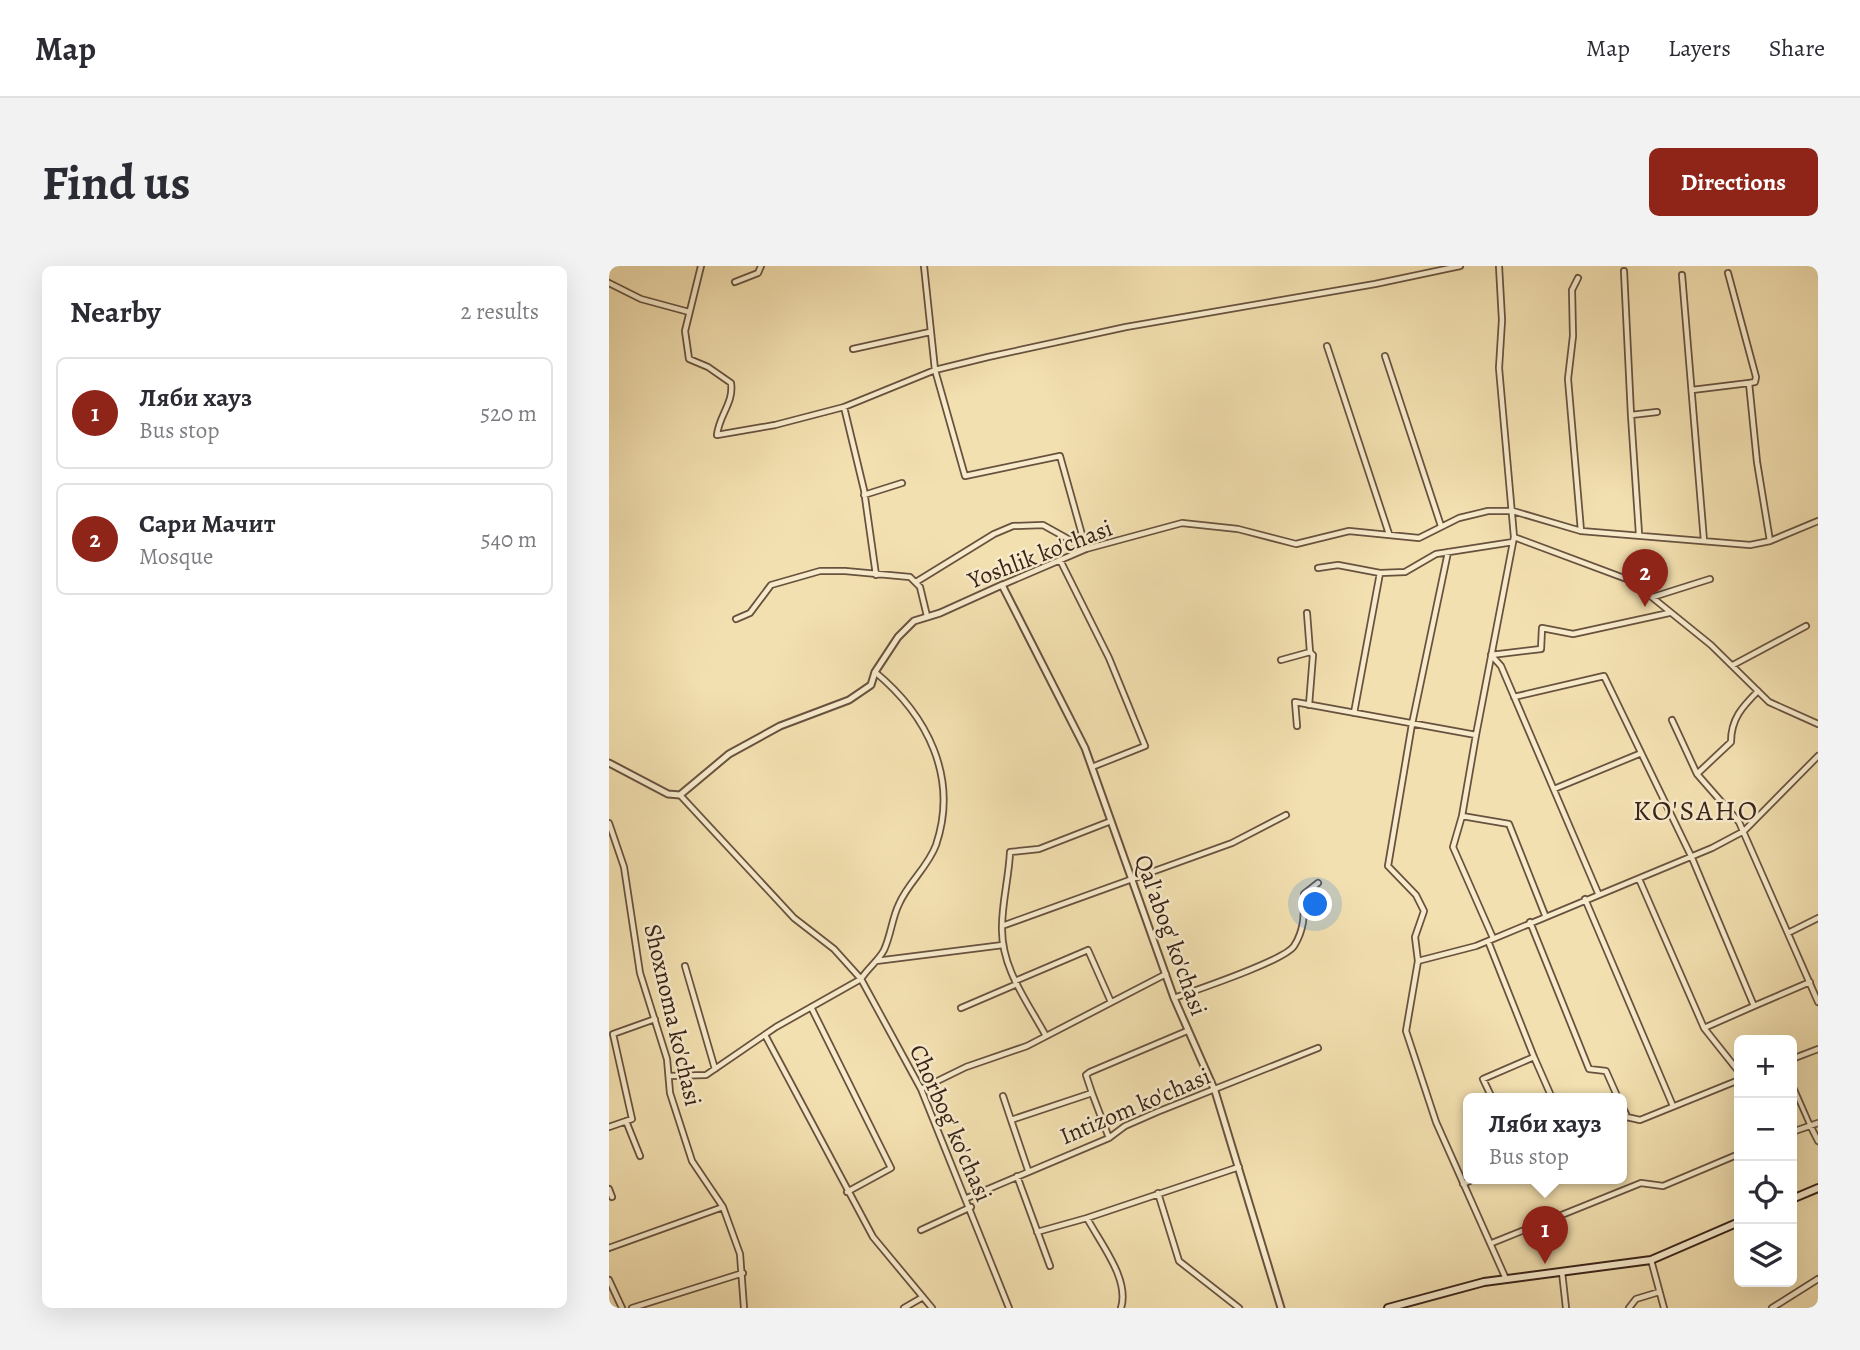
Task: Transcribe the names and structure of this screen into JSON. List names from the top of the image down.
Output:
{
  "streets": {
    "street": [
      "Yoshlik ko'chasi",
      "Qal'abog' ko'chasi",
      "Shoxnoma ko'chasi",
      "Intizom ko'chasi",
      "Сhorbog' ko'chasi"
    ]
  },
  "crossings": [
    ["Yoshlik ko'chasi", "Qal'abog' ko'chasi"],
    ["Yoshlik ko'chasi", "Сhorbog' ko'chasi"],
    ["Qal'abog' ko'chasi", "Intizom ko'chasi"],
    ["Intizom ko'chasi", "Сhorbog' ko'chasi"]
  ],
  "districts": ["KO'SAHO"],
  "page": {
    "header": "Map",
    "nav": ["Map", "Layers", "Share"],
    "buttons": "Directions",
    "title": "Find us",
    "heading": ["Nearby", "2 results"],
    "list": [
      {
        "mark": "1",
        "name": "Ляби хауз",
        "note": "Bus stop",
        "value": "520 m"
      },
      {
        "mark": "2",
        "name": "Сари Мачит",
        "note": "Mosque",
        "value": "540 m"
      }
    ],
    "pins": ["2", "1"],
    "map_buttons": ["+", "−"],
    "popup": ["Ляби хауз", "Bus stop"]
  }
}
